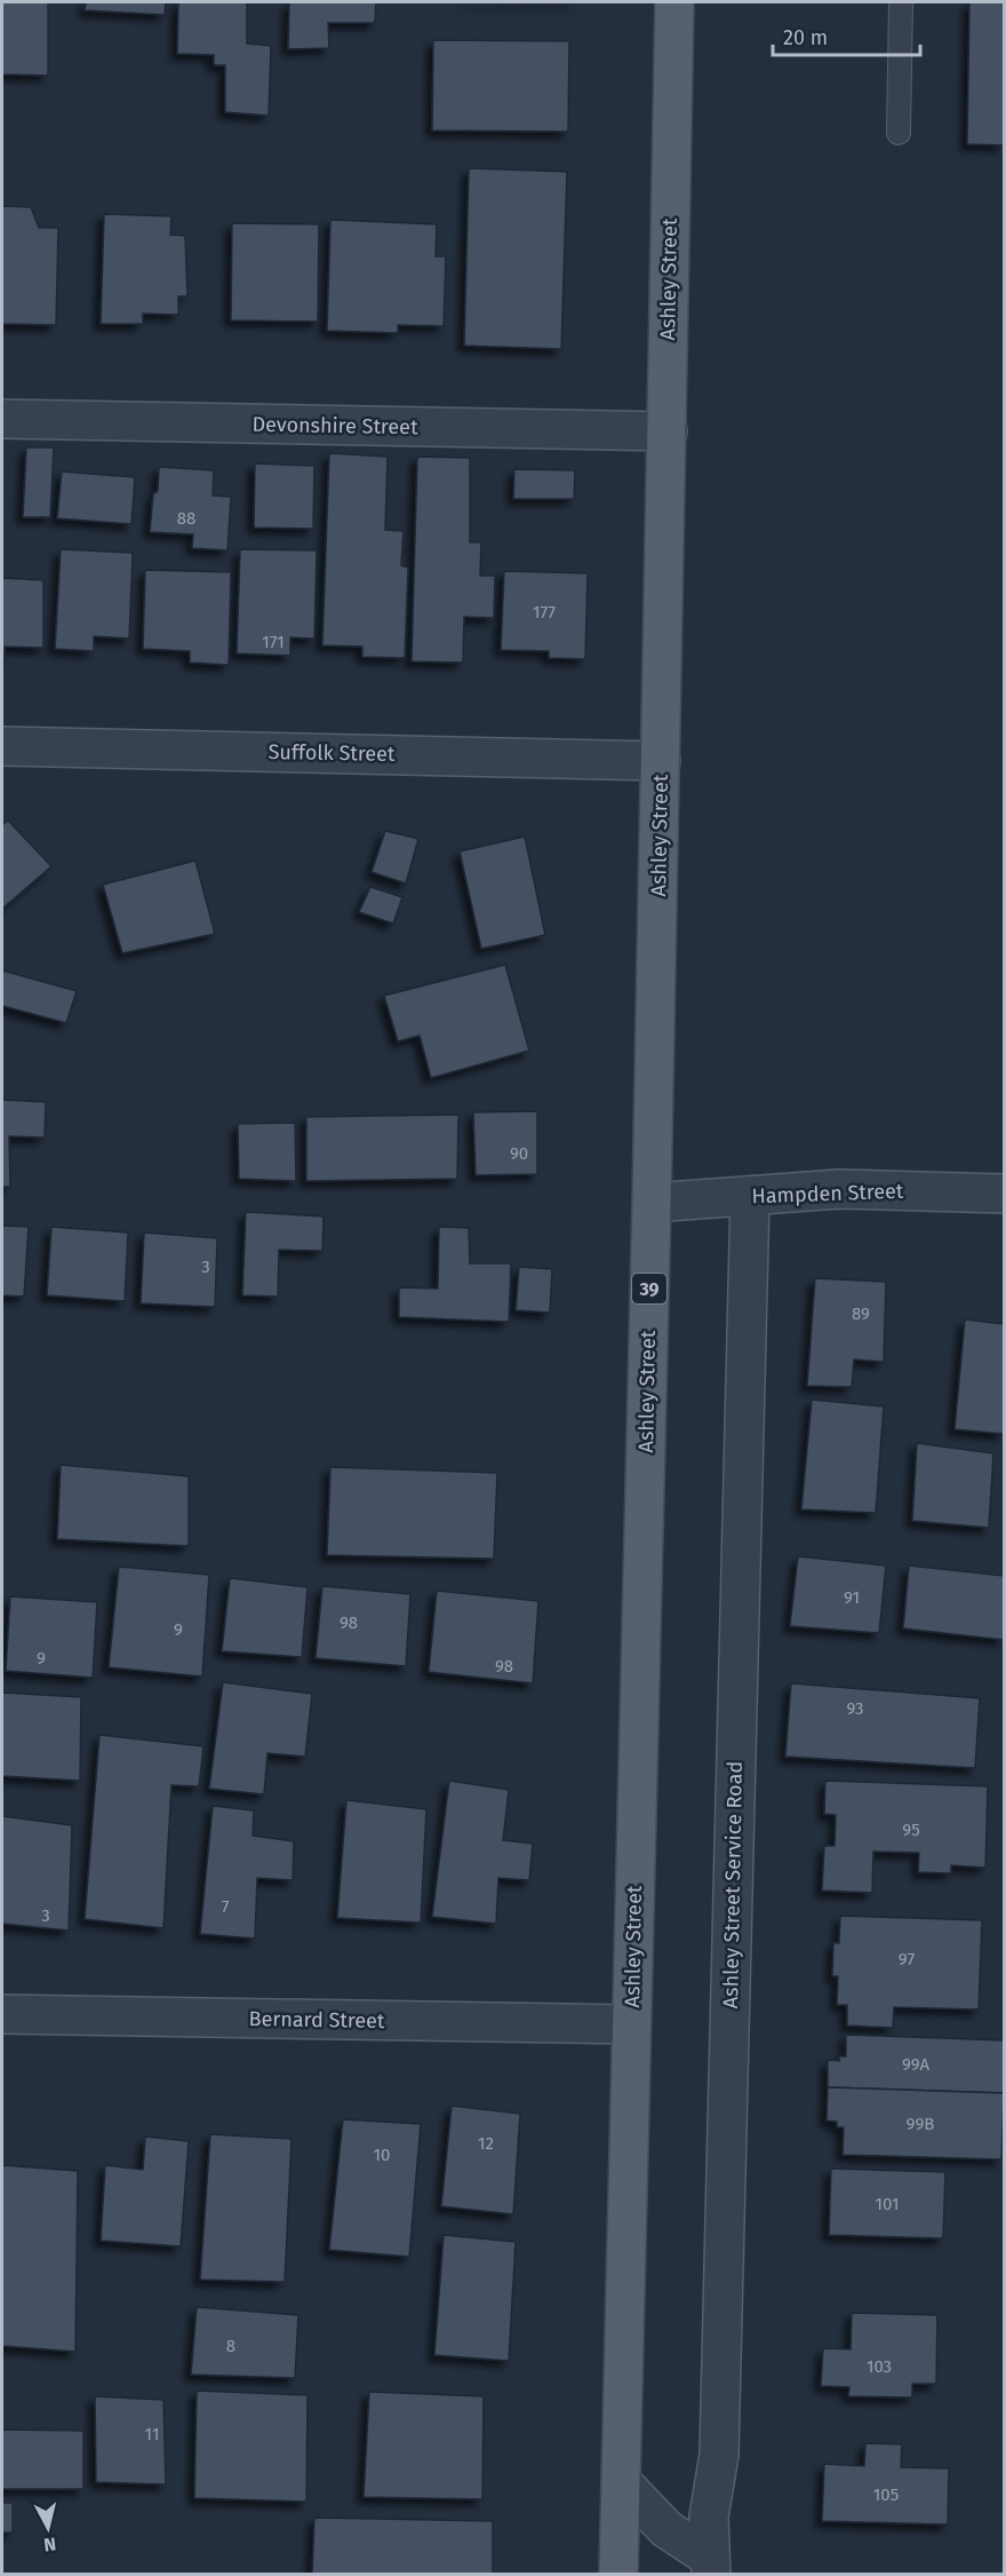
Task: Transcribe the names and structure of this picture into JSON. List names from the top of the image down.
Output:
{
  "streets": {
    "main road": ["Ashley Street", "39"],
    "street": [
      "Devonshire Street",
      "Suffolk Street",
      "Hampden Street",
      "Ashley Street Service Road",
      "Bernard Street"
    ]
  },
  "crossings": [
    ["Ashley Street", "Devonshire Street"],
    ["Ashley Street", "Suffolk Street"],
    ["Ashley Street", "Hampden Street"],
    ["Ashley Street", "Bernard Street"],
    ["Hampden Street", "Ashley Street Service Road"]
  ],
  "house_numbers": [
    "88",
    "177",
    "171",
    "90",
    "3",
    "89",
    "91",
    "98",
    "9",
    "9",
    "98",
    "93",
    "95",
    "7",
    "3",
    "97",
    "99A",
    "99B",
    "12",
    "10",
    "101",
    "8",
    "103",
    "11",
    "105"
  ],
  "scale_bar": "20 m",
  "north": "bottom"
}
